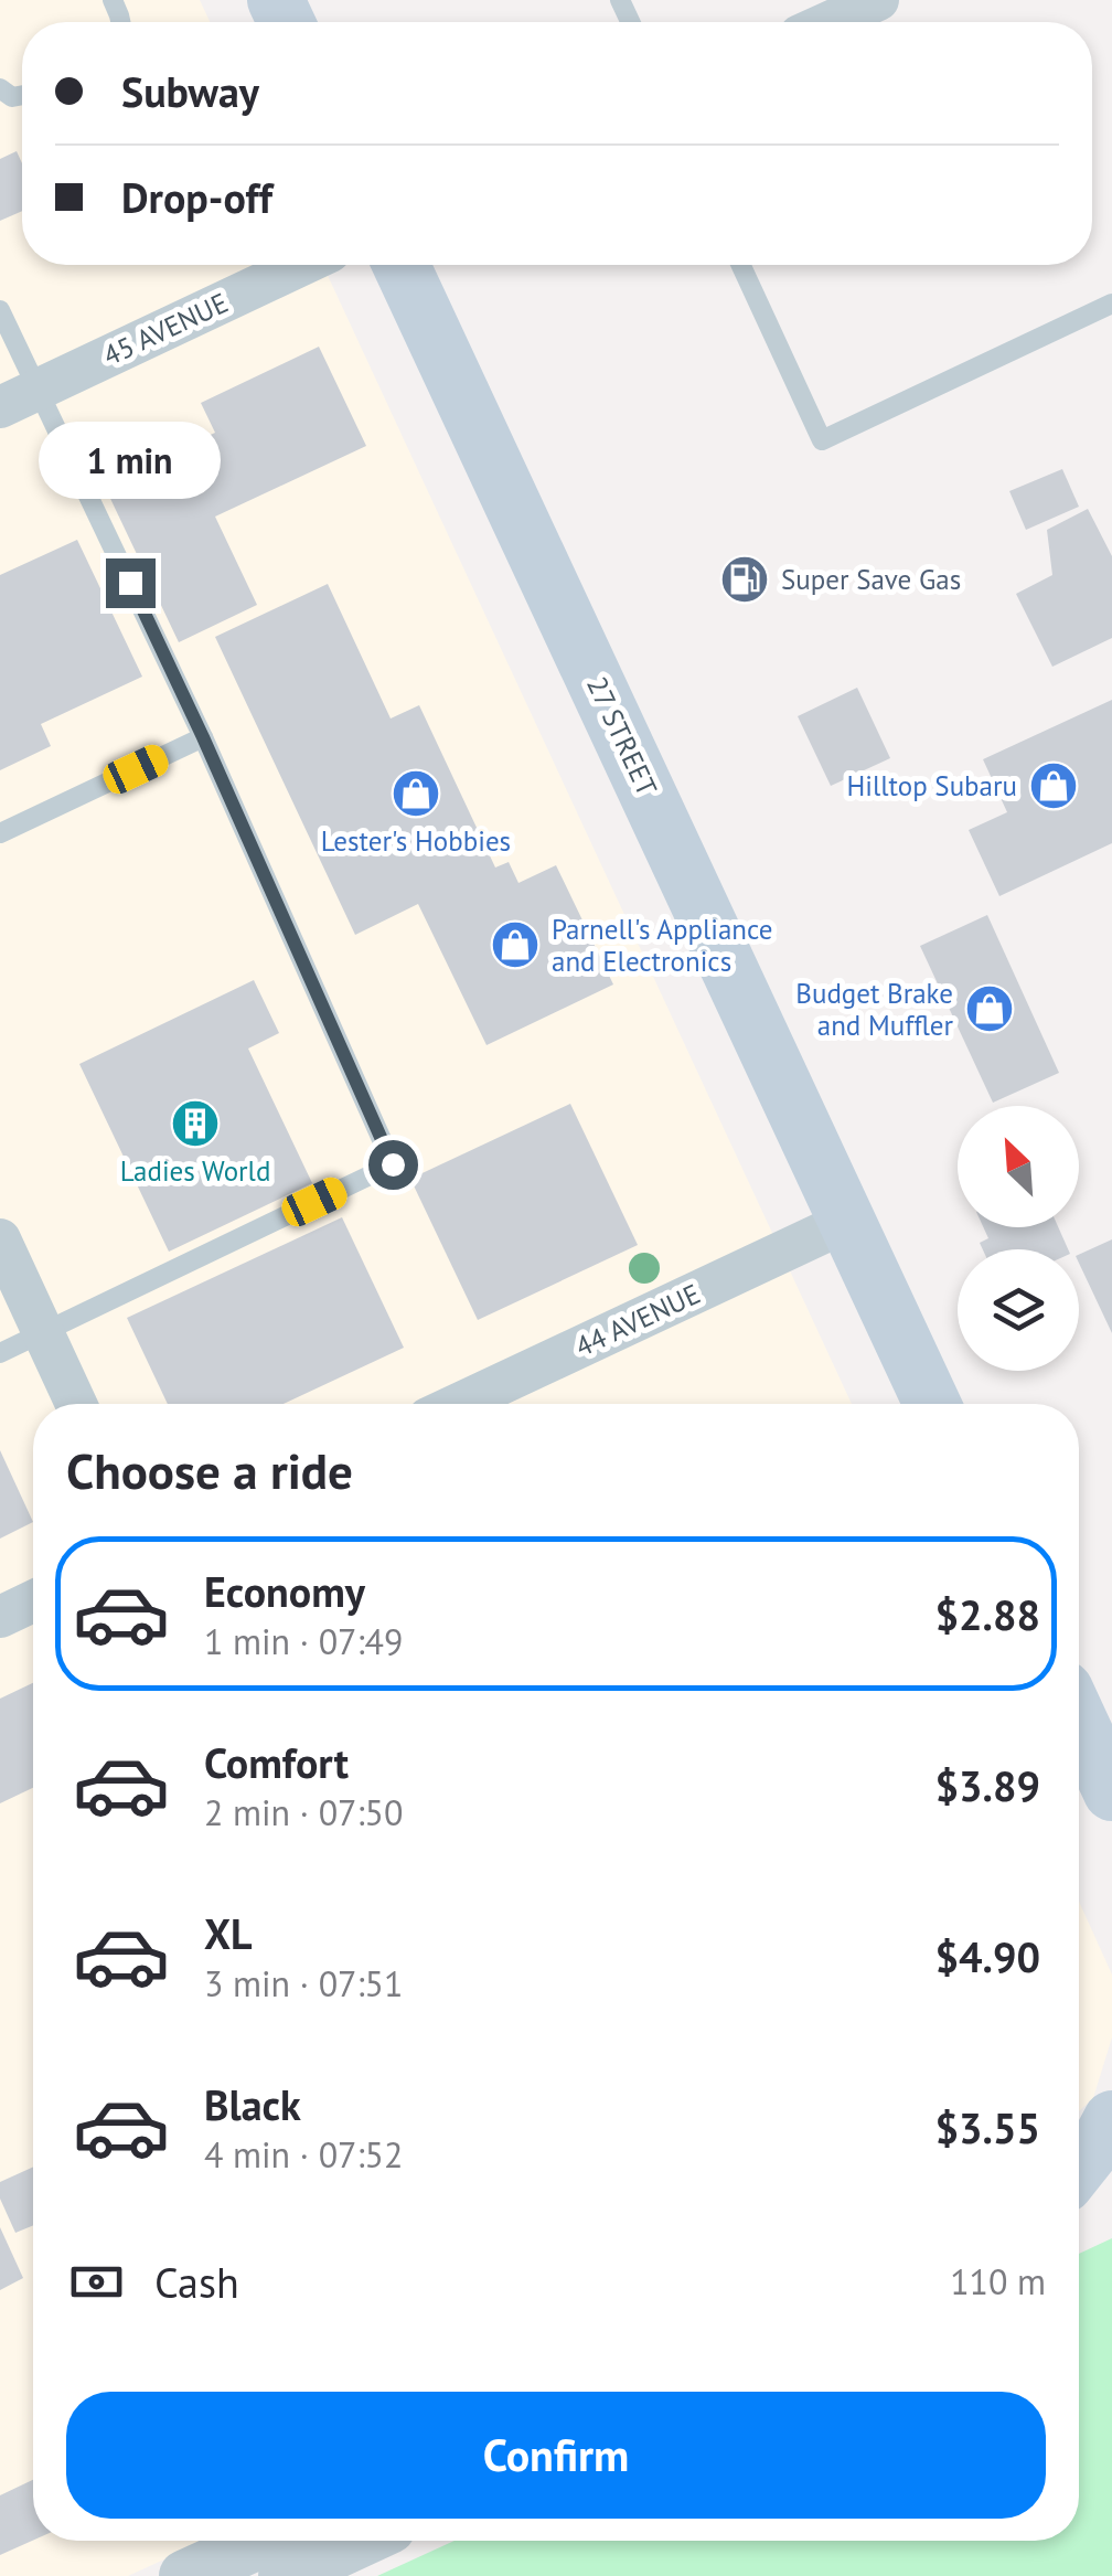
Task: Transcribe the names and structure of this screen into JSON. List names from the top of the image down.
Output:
{
  "streets": {
    "main road": ["27 STREET"],
    "street": ["45 AVENUE", "44 AVENUE"]
  },
  "crossings": [
    ["27 STREET", "44 AVENUE"]
  ],
  "places": {
    "fuel station": ["Super Save Gas"],
    "shop": [
      "Hilltop Subaru",
      "Lester's Hobbies",
      "Parnell's Appliance and Electronics",
      "Budget Brake and Muffler"
    ],
    "building": ["Ladies World"]
  },
  "north": "top left",
  "page": {
    "banner": ["Subway", "Drop-off"],
    "bubble": "1 min",
    "heading": "Choose a ride",
    "list": [
      {
        "name": "Economy",
        "note": "1 min · 07:49",
        "value": "$2.88"
      },
      {
        "name": "Comfort",
        "note": "2 min · 07:50",
        "value": "$3.89"
      },
      {
        "name": "XL",
        "note": "3 min · 07:51",
        "value": "$4.90"
      },
      {
        "name": "Black",
        "note": "4 min · 07:52",
        "value": "$3.55"
      }
    ],
    "pay": ["Cash", "110 m"],
    "buttons": "Confirm"
  }
}
